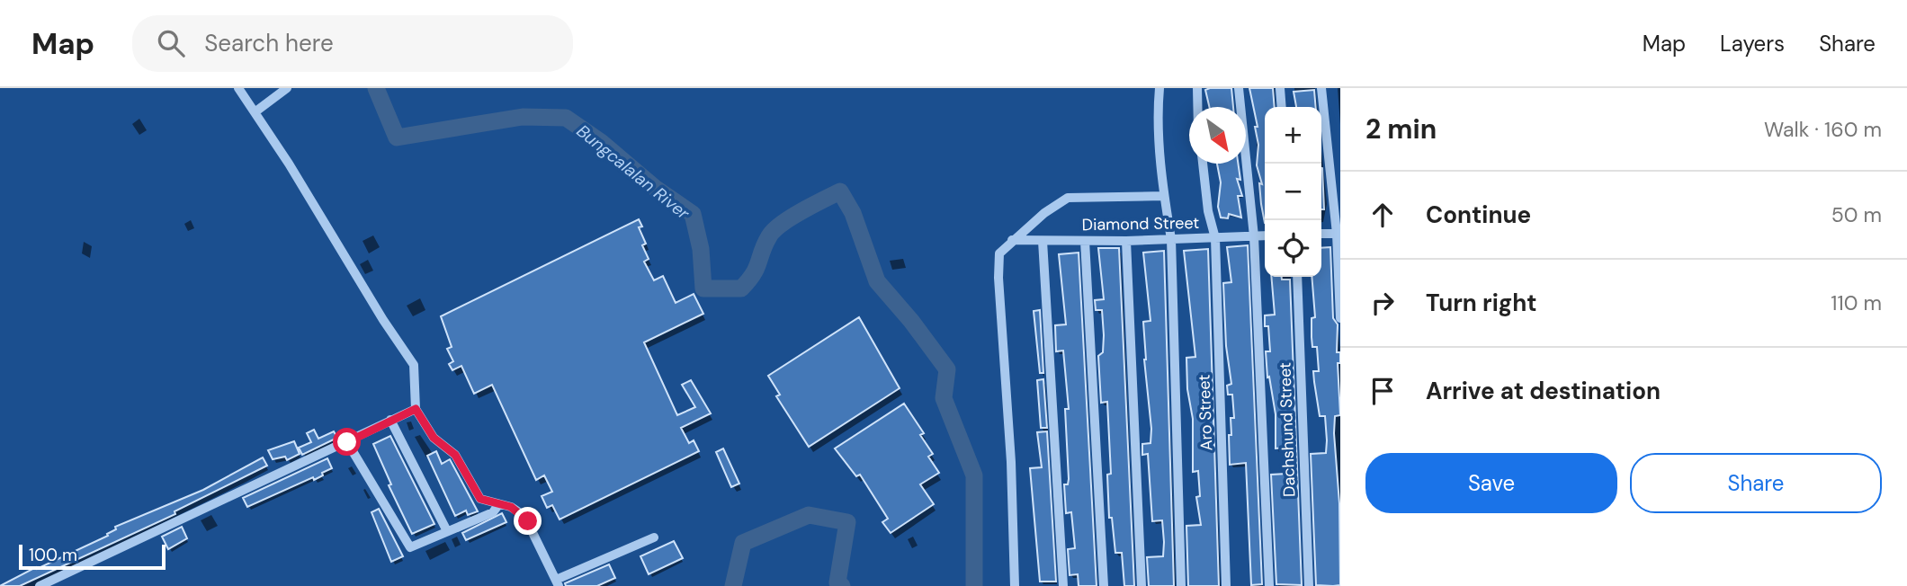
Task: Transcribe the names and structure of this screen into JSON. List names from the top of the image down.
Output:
{
  "streets": {
    "street": ["Diamond Street", "Aro Street", "Dachshund Street"]
  },
  "crossings": [
    ["Diamond Street", "Aro Street"]
  ],
  "water": ["Bungcalalan River"],
  "scale_bar": "100 m",
  "north": "bottom right",
  "page": {
    "header": "Map",
    "search": "Search here",
    "nav": ["Map", "Layers", "Share"],
    "heading": ["2 min", "Walk · 160 m"],
    "map_buttons": ["+", "−"],
    "list": [
      ["Continue", "50 m"],
      ["Turn right", "110 m"],
      "Arrive at destination"
    ],
    "buttons": ["Save", "Share"],
    "scale": "100 m"
  }
}
